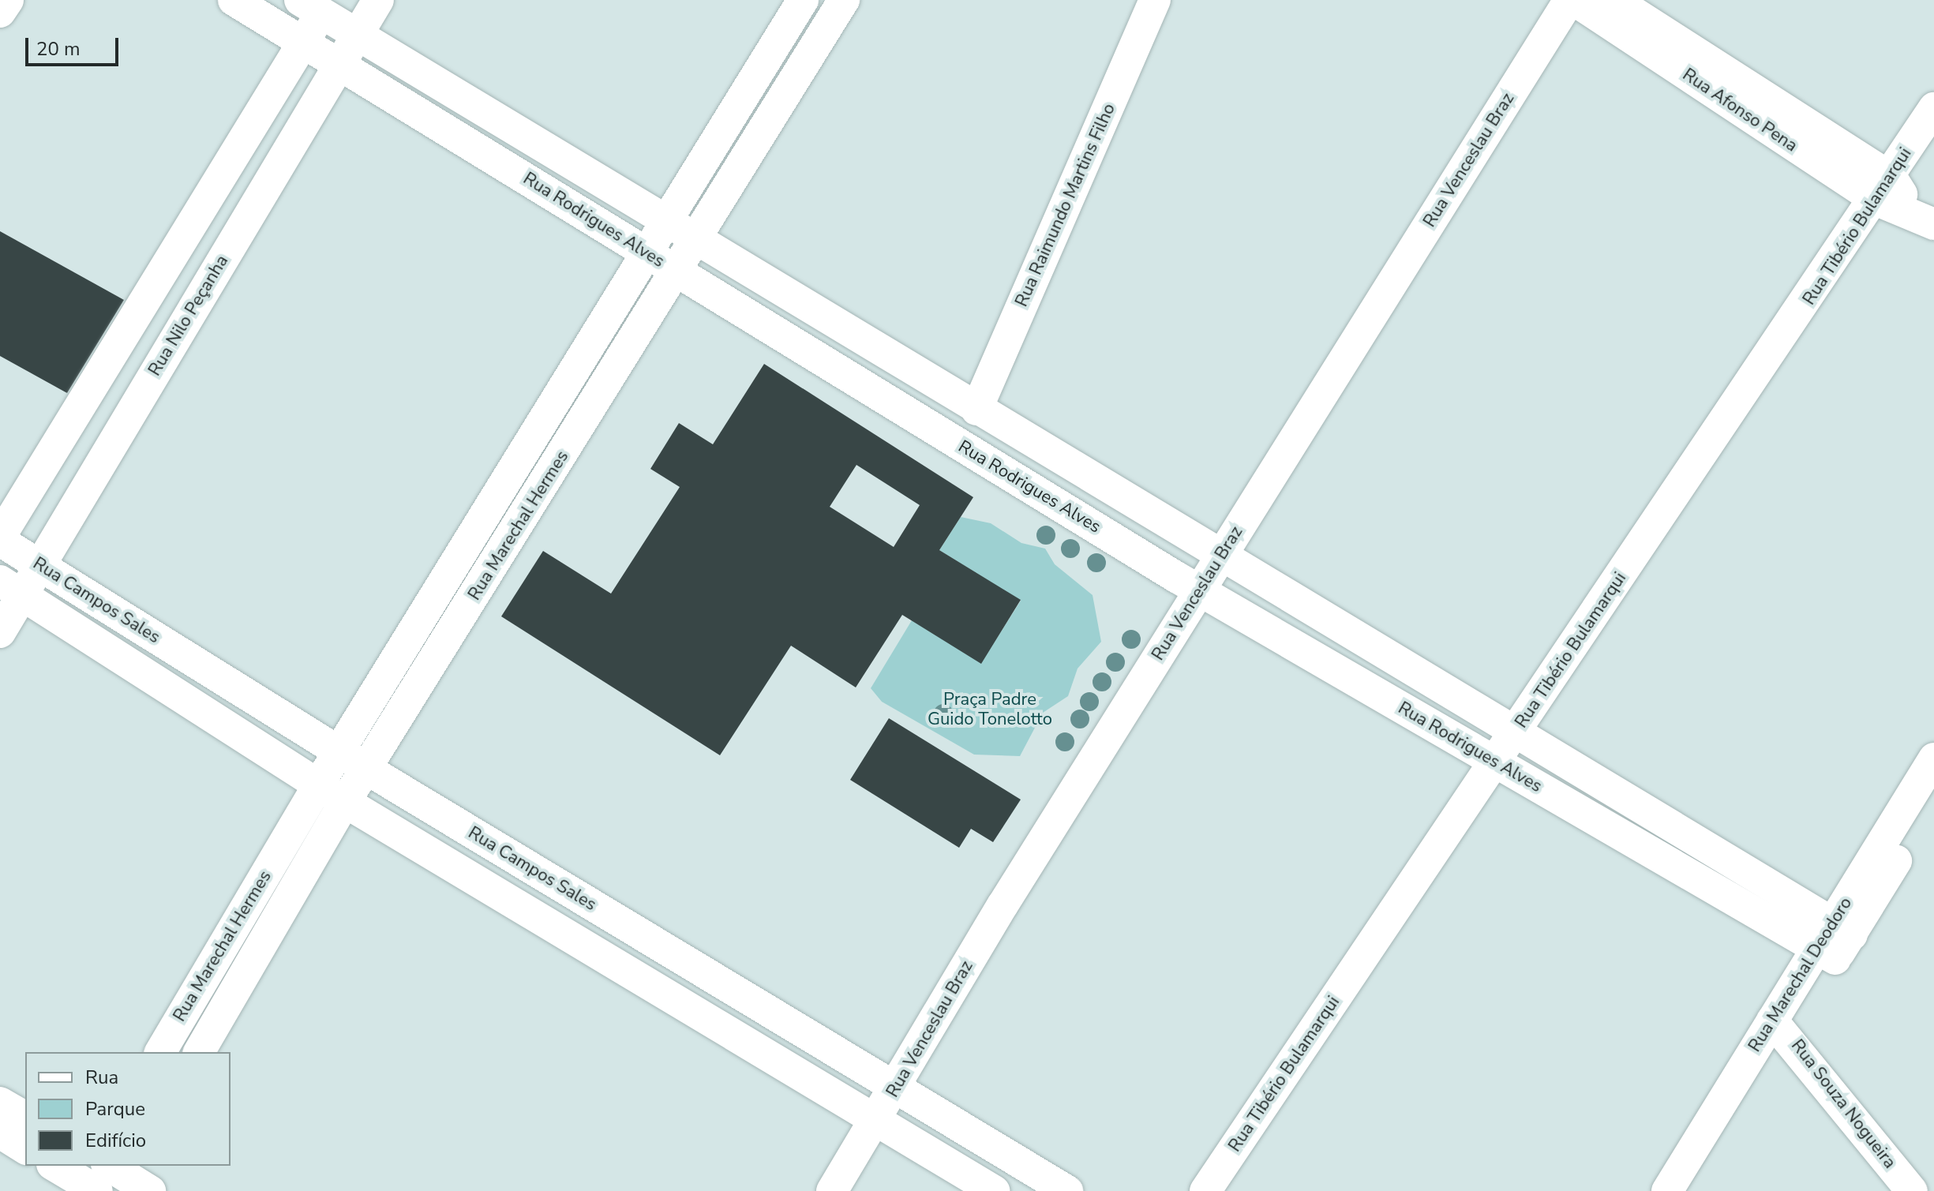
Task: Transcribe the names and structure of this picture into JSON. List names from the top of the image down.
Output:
{
  "streets": {
    "street": [
      "Rua Afonso Pena",
      "Rua Venceslau Braz",
      "Rua Raimundo Martins Filho",
      "Rua Rodrigues Alves",
      "Rua Tibério Bulamarqui",
      "Rua Nilo Peçanha",
      "Rua Marechal Hermes",
      "Rua Campos Sales",
      "Rua Marechal Deodoro",
      "Rua Souza Nogueira"
    ]
  },
  "crossings": [
    ["Rua Afonso Pena", "Rua Venceslau Braz"],
    ["Rua Afonso Pena", "Rua Tibério Bulamarqui"],
    ["Rua Venceslau Braz", "Rua Rodrigues Alves"],
    ["Rua Venceslau Braz", "Rua Campos Sales"],
    ["Rua Raimundo Martins Filho", "Rua Rodrigues Alves"],
    ["Rua Rodrigues Alves", "Rua Tibério Bulamarqui"],
    ["Rua Rodrigues Alves", "Rua Nilo Peçanha"],
    ["Rua Rodrigues Alves", "Rua Marechal Hermes"],
    ["Rua Rodrigues Alves", "Rua Marechal Deodoro"],
    ["Rua Nilo Peçanha", "Rua Campos Sales"],
    ["Rua Marechal Hermes", "Rua Campos Sales"],
    ["Rua Marechal Deodoro", "Rua Souza Nogueira"]
  ],
  "parks": ["Praça Padre Guido Tonelotto"],
  "legend": ["Rua", "Parque", "Edifício"],
  "scale_bar": "20 m"
}
